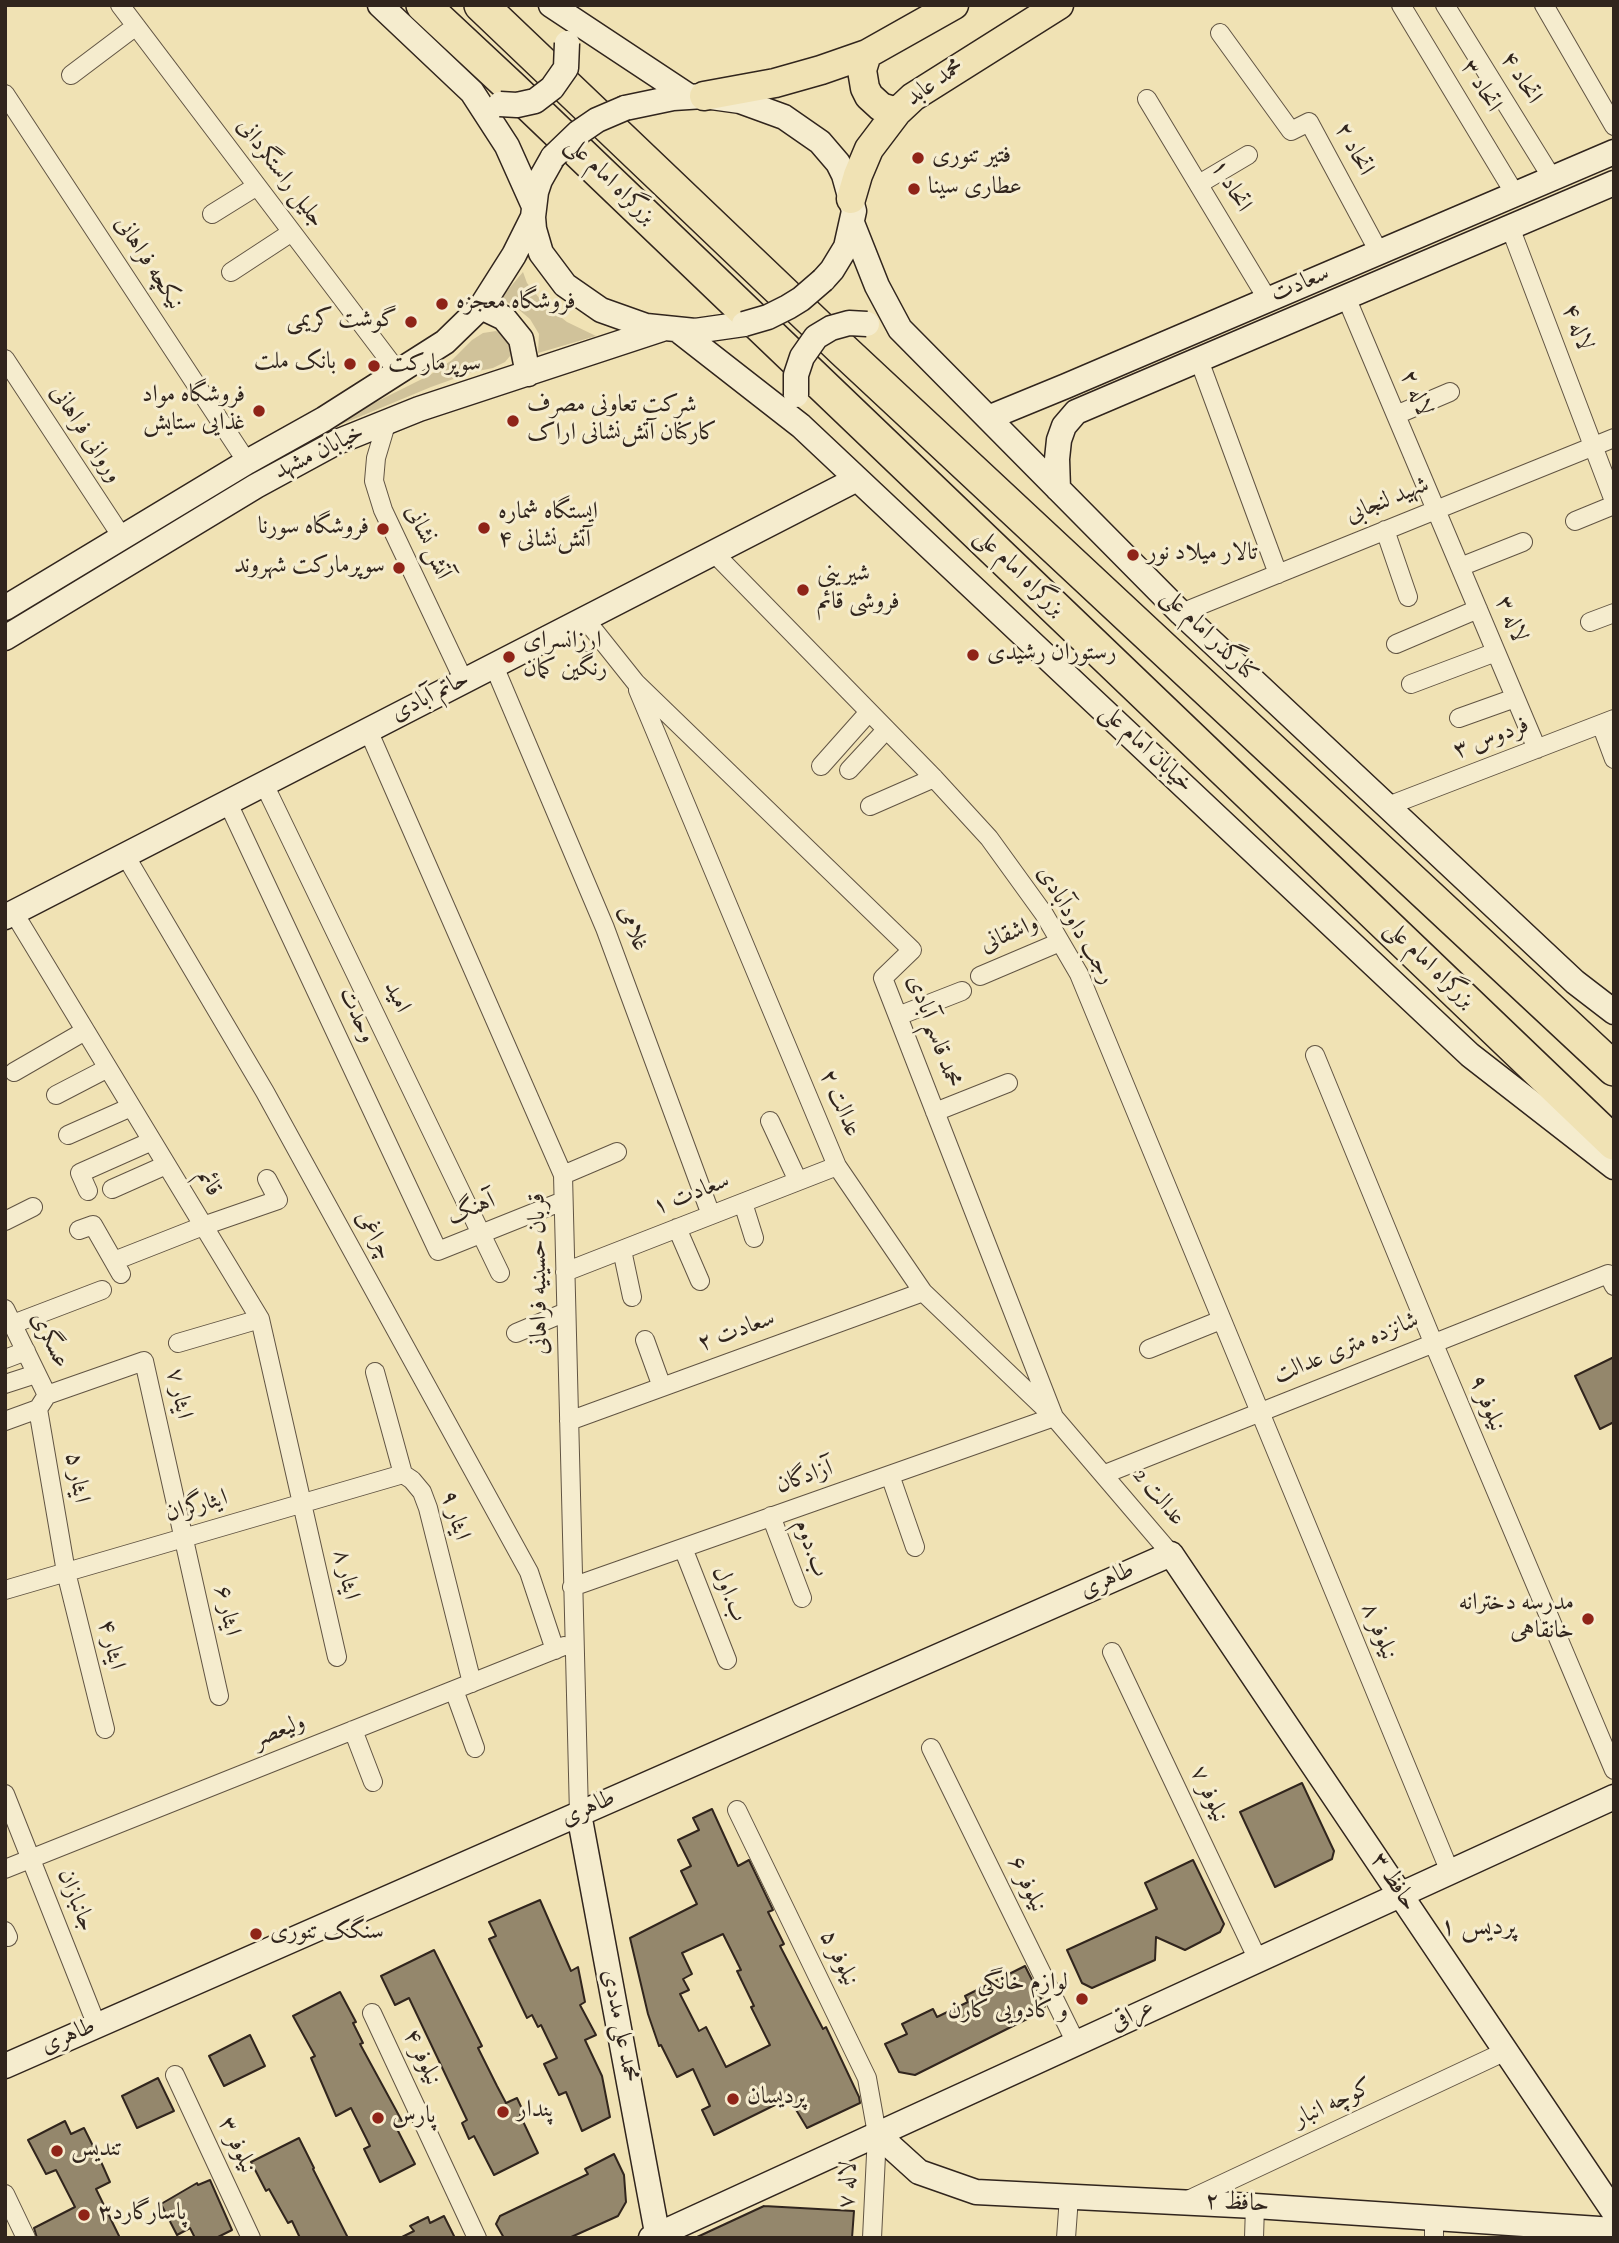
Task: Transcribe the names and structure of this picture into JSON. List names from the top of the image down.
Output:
{
  "streets": {
    "highway": ["بزرگراه امام علی"],
    "main road": ["محمد عابد"],
    "street": [
      "اتحاد ۴",
      "اتحاد ۳",
      "اتحاد ۲",
      "جلیل راستگردانی",
      "اتحاد ۱",
      "نیکچه فراهانی",
      "سعادت",
      "لاله ۴",
      "لاله ۲",
      "وروانی فراهانی",
      "خیابان مشهد",
      "شهید لنجابی",
      "آتش نشانی",
      "لاله ۳",
      "کنارگذر امام علی",
      "حاتم آبادی",
      "فردوس ۳",
      "خیابان امام علی",
      "رجب داودآبادی",
      "غلامی",
      "واشقانی",
      "امید",
      "وحدت",
      "محمد قاسم آبادی",
      "عدالت ۲",
      "قائم",
      "سعادت ۱",
      "آهنگ",
      "چراغی",
      "قربان حسینیه فراهانی",
      "سعادت ۲",
      "عسگری",
      "شانزده متری عدالت",
      "ایثار ۷",
      "نیلوفر ۹",
      "ایثار ۵",
      "آزادگان",
      "عدالت 2",
      "ایثارگران",
      "ایثار ۹",
      "ب.دوم",
      "ایثار ۸",
      "طاهری",
      "ب.اول",
      "ایثار ۶",
      "نیلوفر ۸",
      "ایثار ۴",
      "ولیعصر",
      "نیلوفر ۷",
      "حافظ ۳",
      "نیلوفر ۶",
      "جانبازان",
      "نیلوفر ۵",
      "عراقی",
      "محمد علی مددی",
      "نیلوفر ۴",
      "کوچه انبار",
      "نیلوفر ۳",
      "لاله ۷",
      "حافظ ۲"
    ]
  },
  "crossings": [
    ["اتحاد ۴", "سعادت"],
    ["محمد عابد", "کنارگذر امام علی"],
    ["اتحاد ۳", "سعادت"],
    ["اتحاد ۲", "سعادت"],
    ["جلیل راستگردانی", "خیابان مشهد"],
    ["اتحاد ۱", "سعادت"],
    ["نیکچه فراهانی", "خیابان مشهد"],
    ["سعادت", "لاله ۴"],
    ["سعادت", "لاله ۲"],
    ["سعادت", "کنارگذر امام علی"],
    ["لاله ۴", "شهید لنجابی"],
    ["لاله ۲", "شهید لنجابی"],
    ["لاله ۲", "لاله ۳"],
    ["وروانی فراهانی", "خیابان مشهد"],
    ["خیابان مشهد", "آتش نشانی"],
    ["خیابان مشهد", "کنارگذر امام علی"],
    ["خیابان مشهد", "خیابان امام علی"],
    ["شهید لنجابی", "لاله ۳"],
    ["شهید لنجابی", "کنارگذر امام علی"],
    ["آتش نشانی", "حاتم آبادی"],
    ["لاله ۳", "فردوس ۳"],
    ["کنارگذر امام علی", "فردوس ۳"],
    ["حاتم آبادی", "خیابان امام علی"],
    ["حاتم آبادی", "رجب داودآبادی"],
    ["حاتم آبادی", "غلامی"],
    ["حاتم آبادی", "امید"],
    ["حاتم آبادی", "وحدت"],
    ["حاتم آبادی", "محمد قاسم آبادی"],
    ["حاتم آبادی", "قائم"],
    ["حاتم آبادی", "چراغی"],
    ["حاتم آبادی", "قربان حسینیه فراهانی"],
    ["رجب داودآبادی", "واشقانی"],
    ["رجب داودآبادی", "شانزده متری عدالت"],
    ["رجب داودآبادی", "نیلوفر ۸"],
    ["غلامی", "سعادت ۱"],
    ["امید", "آهنگ"],
    ["وحدت", "آهنگ"],
    ["محمد قاسم آبادی", "عدالت ۲"],
    ["محمد قاسم آبادی", "آزادگان"],
    ["عدالت ۲", "سعادت ۱"],
    ["عدالت ۲", "سعادت ۲"],
    ["عدالت ۲", "شانزده متری عدالت"],
    ["عدالت ۲", "آزادگان"],
    ["عدالت ۲", "عدالت 2"],
    ["قائم", "ایثارگران"],
    ["قائم", "ایثار ۸"],
    ["سعادت ۱", "قربان حسینیه فراهانی"],
    ["آهنگ", "قربان حسینیه فراهانی"],
    ["چراغی", "ولیعصر"],
    ["قربان حسینیه فراهانی", "سعادت ۲"],
    ["قربان حسینیه فراهانی", "آزادگان"],
    ["قربان حسینیه فراهانی", "طاهری"],
    ["قربان حسینیه فراهانی", "ولیعصر"],
    ["قربان حسینیه فراهانی", "محمد علی مددی"],
    ["عسگری", "ایثار ۷"],
    ["عسگری", "ایثار ۵"],
    ["شانزده متری عدالت", "نیلوفر ۹"],
    ["شانزده متری عدالت", "عدالت 2"],
    ["شانزده متری عدالت", "نیلوفر ۸"],
    ["ایثار ۷", "ایثار ۵"],
    ["ایثار ۷", "ایثارگران"],
    ["ایثار ۷", "ایثار ۶"],
    ["ایثار ۵", "ایثارگران"],
    ["ایثار ۵", "ایثار ۴"],
    ["آزادگان", "ب.دوم"],
    ["آزادگان", "ب.اول"],
    ["عدالت 2", "طاهری"],
    ["عدالت 2", "حافظ ۳"],
    ["ایثارگران", "ایثار ۹"],
    ["ایثارگران", "ایثار ۸"],
    ["ایثارگران", "ایثار ۶"],
    ["ایثارگران", "ایثار ۴"],
    ["ایثار ۹", "ولیعصر"],
    ["طاهری", "حافظ ۳"],
    ["طاهری", "جانبازان"],
    ["طاهری", "محمد علی مددی"],
    ["نیلوفر ۸", "عراقی"],
    ["ولیعصر", "جانبازان"],
    ["نیلوفر ۷", "عراقی"],
    ["حافظ ۳", "عراقی"],
    ["حافظ ۳", "کوچه انبار"],
    ["نیلوفر ۶", "عراقی"],
    ["نیلوفر ۵", "عراقی"],
    ["نیلوفر ۵", "لاله ۷"],
    ["نیلوفر ۵", "حافظ ۲"],
    ["عراقی", "محمد علی مددی"],
    ["عراقی", "لاله ۷"],
    ["عراقی", "حافظ ۲"],
    ["کوچه انبار", "حافظ ۲"],
    ["لاله ۷", "حافظ ۲"]
  ],
  "districts": ["پردیس ۱"],
  "places": [
    "فتیر تنوری",
    "عطاری سینا",
    "فروشگاه معجزه",
    "گوشت کریمی",
    "بانک ملت",
    "سوپرمارکت",
    "فروشگاه مواد غذایی ستایش",
    "شرکت تعاونی مصرف کارکنان آتش‌نشانی اراک",
    "ایستگاه شماره ۴ آتش‌نشانی",
    "فروشگاه سورنا",
    "تالار میلاد نور",
    "سوپرمارکت شهروند",
    "شیرینی فروشی قائم",
    "رستوران رشیدی",
    "ارزانسرای رنگین کمان",
    "مدرسه دخترانه خانقاهی",
    "سنگک تنوری",
    "لوازم خانگی و کادویی کارن",
    "پردیسان",
    "پندار",
    "پارس",
    "تندیس",
    "پاسارگارد۳"
  ]
}
